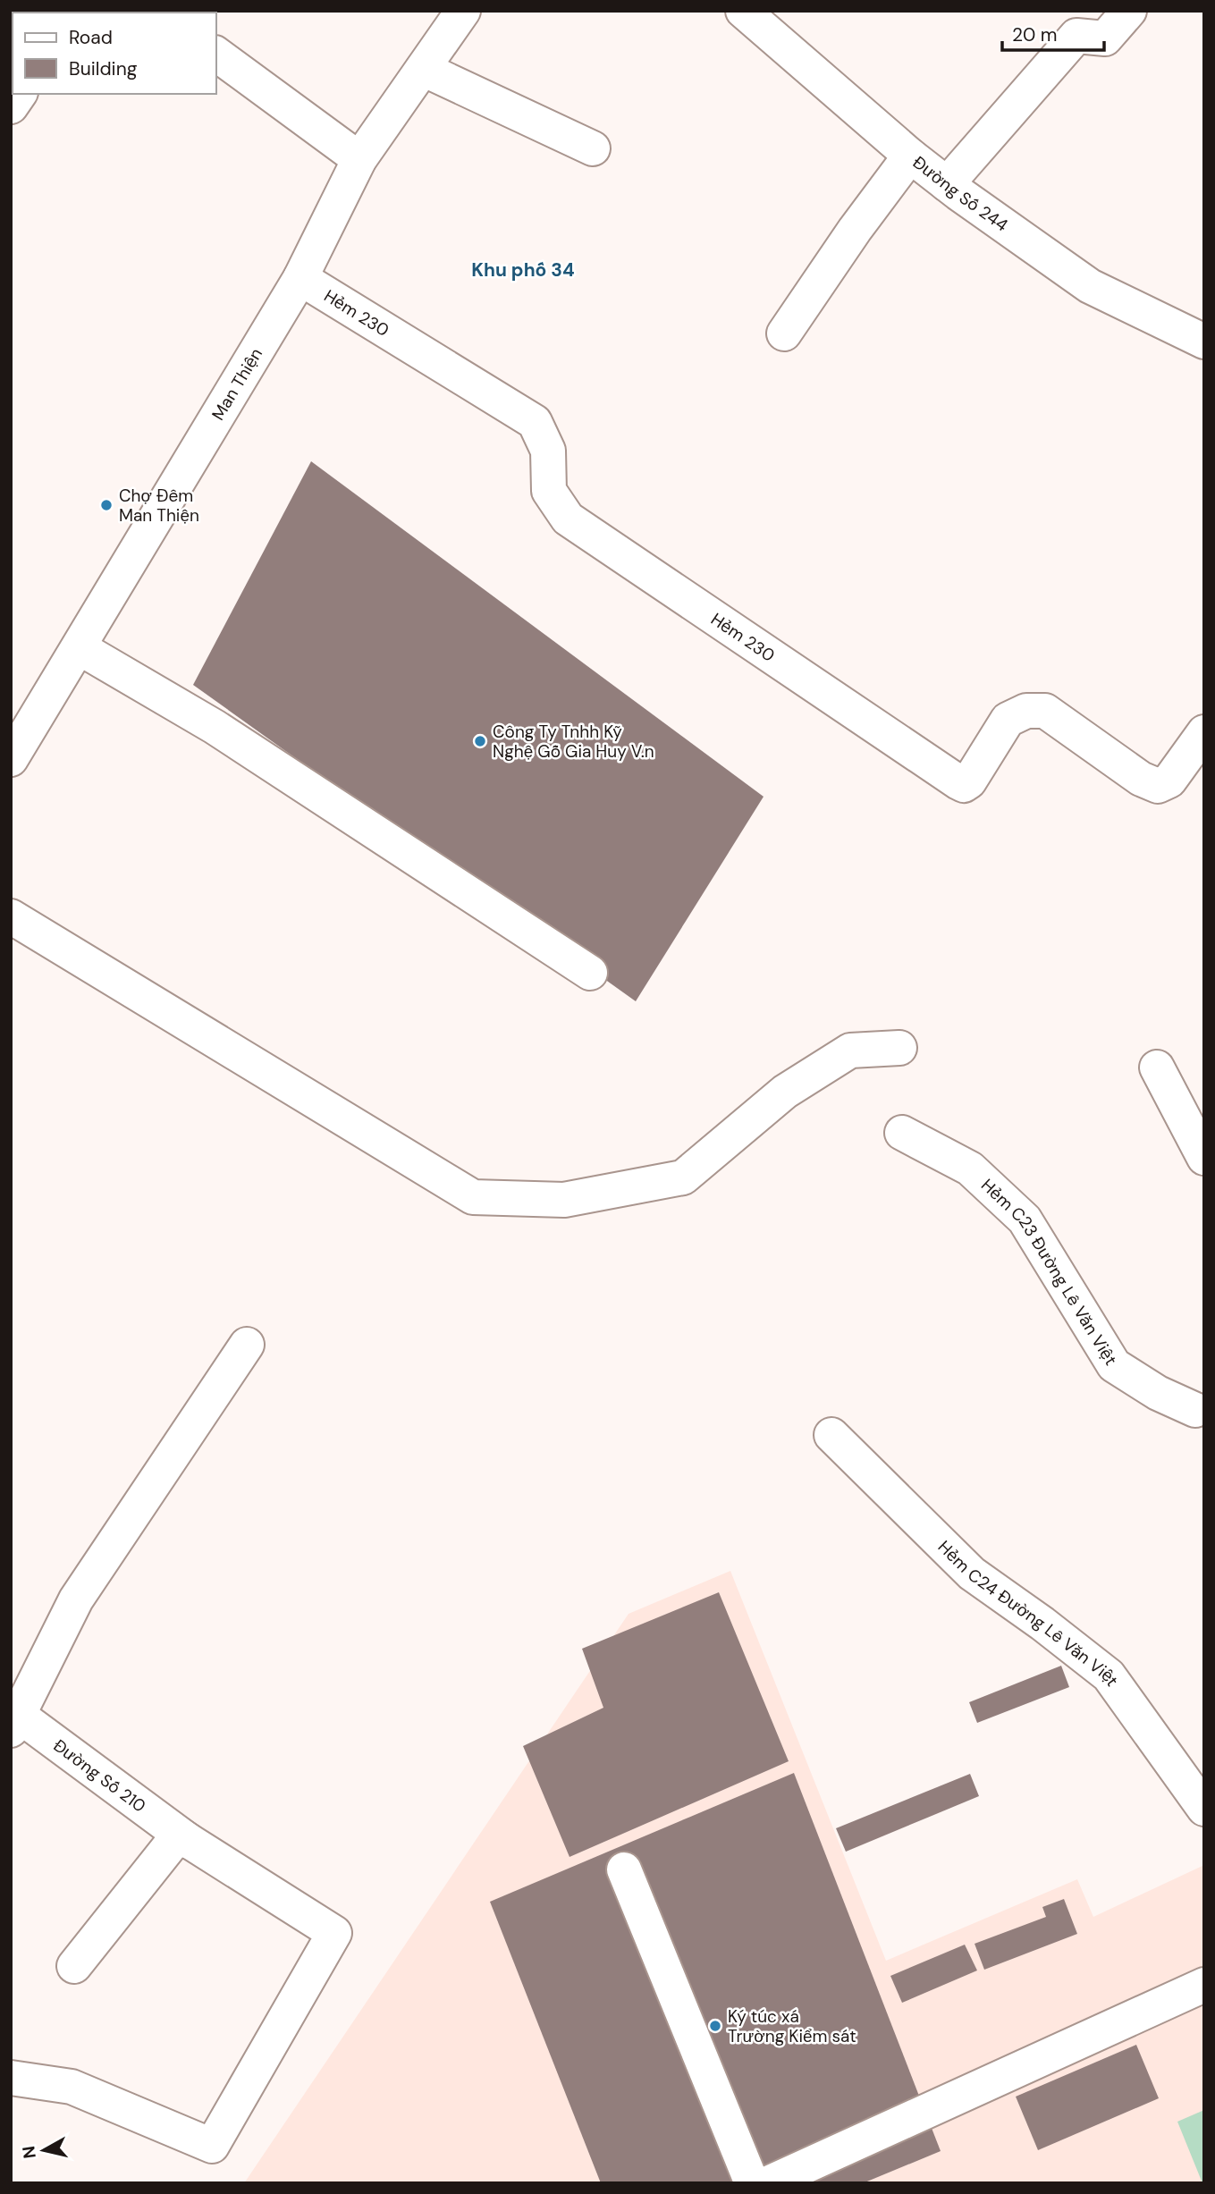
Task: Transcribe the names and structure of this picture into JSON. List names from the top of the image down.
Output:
{
  "streets": {
    "street": [
      "Đường Số 244",
      "Hẻm 230",
      "Man Thiện",
      "Hẻm C23 Đường Lê Văn Việt",
      "Hẻm C24 Đường Lê Văn Việt",
      "Đường Số 210"
    ]
  },
  "crossings": [
    ["Hẻm 230", "Man Thiện"]
  ],
  "districts": ["Khu phố 34"],
  "places": ["Chợ Đêm Man Thiện", "Công Ty Tnhh Kỹ Nghệ Gỗ Gia Huy V.n", "Ký túc xá Trường Kiểm sát"],
  "legend": ["Road", "Building"],
  "scale_bar": "20 m",
  "north": "left"
}
